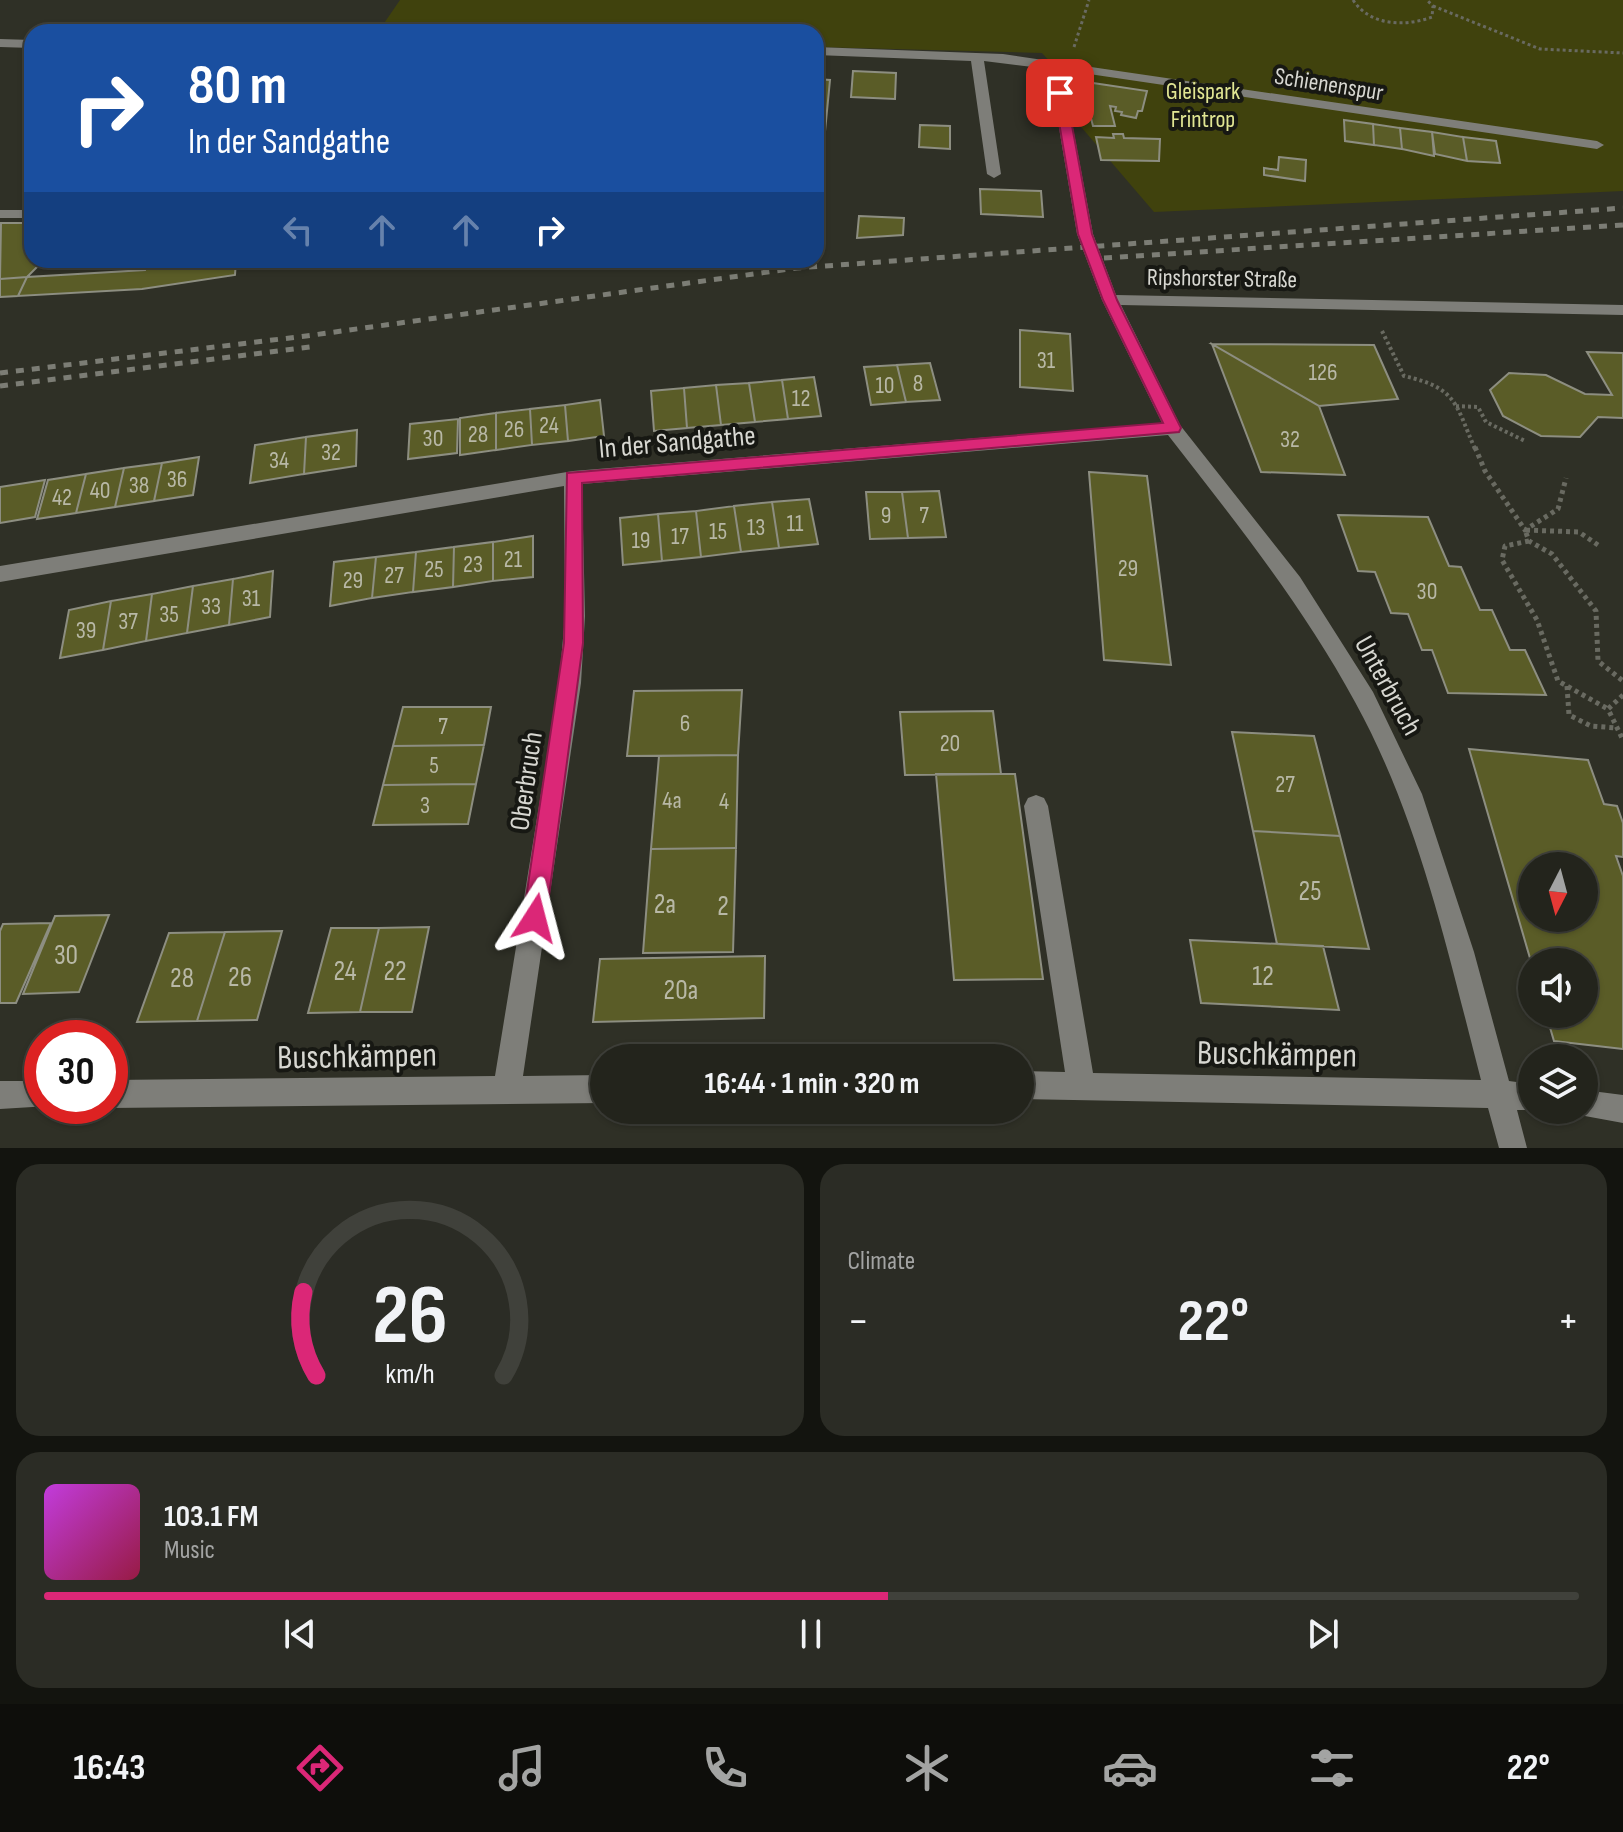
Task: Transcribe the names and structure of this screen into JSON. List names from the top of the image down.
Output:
{
  "streets": {
    "street": [
      "Schienenspur",
      "Ripshorster Straße",
      "In der Sandgathe",
      "Unterbruch",
      "Oberbruch",
      "Buschkämpen"
    ]
  },
  "crossings": [
    ["Schienenspur", "Ripshorster Straße"],
    ["Ripshorster Straße", "Unterbruch"],
    ["In der Sandgathe", "Unterbruch"],
    ["In der Sandgathe", "Oberbruch"],
    ["Unterbruch", "Buschkämpen"],
    ["Oberbruch", "Buschkämpen"]
  ],
  "parks": ["Gleispark Frintrop"],
  "house_numbers": [
    "31",
    "126",
    "8",
    "10",
    "12",
    "24",
    "26",
    "28",
    "30",
    "32",
    "32",
    "34",
    "36",
    "38",
    "40",
    "42",
    "9",
    "7",
    "11",
    "13",
    "15",
    "17",
    "19",
    "21",
    "23",
    "29",
    "25",
    "27",
    "29",
    "30",
    "31",
    "33",
    "35",
    "37",
    "39",
    "6",
    "7",
    "20",
    "5",
    "27",
    "4a",
    "4",
    "3",
    "25",
    "2a",
    "2",
    "30",
    "24",
    "22",
    "12",
    "26",
    "28",
    "20a"
  ],
  "north": "bottom",
  "page": {
    "turn": ["80 m", "In der Sandgathe"],
    "limit": "30",
    "trip": "16:44 · 1 min · 320 m",
    "tile": "Climate",
    "heat": ["−", "22°", "+"],
    "song": ["103.1 FM", "Music"],
    "tabs": ["16:43", "22°"],
    "gauge": ["26", "km/h"]
  }
}
